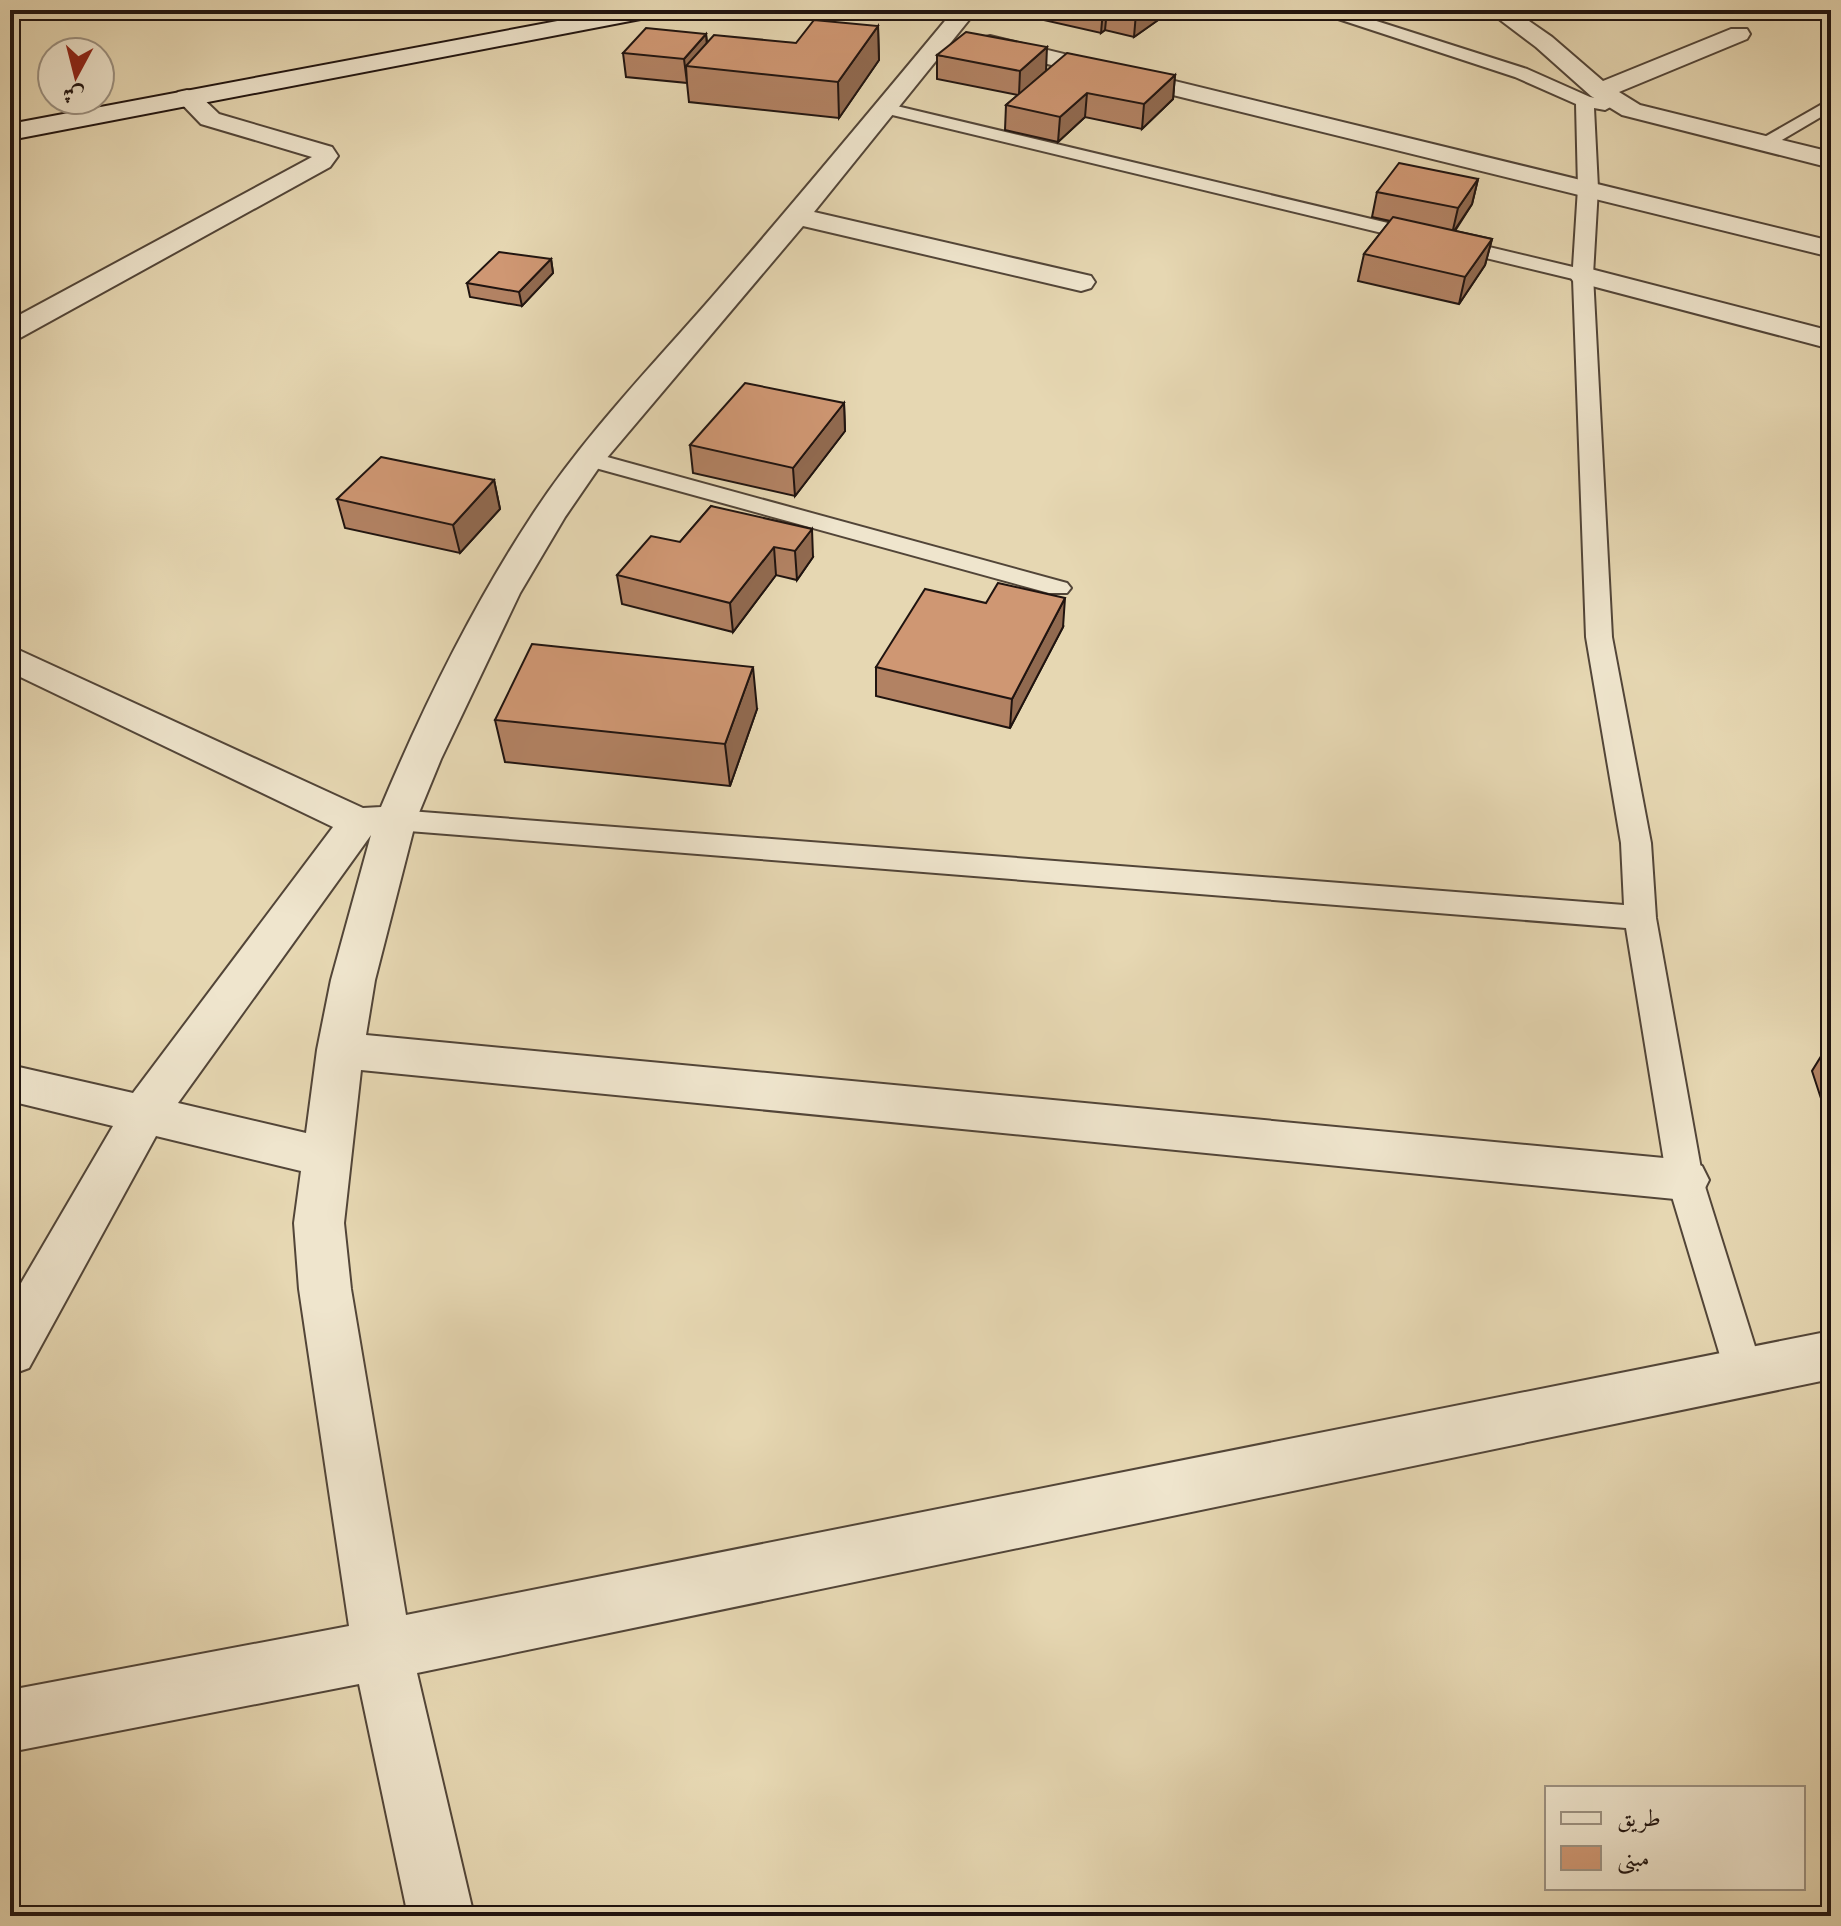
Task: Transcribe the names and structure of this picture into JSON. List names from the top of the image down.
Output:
{
  "legend": ["طريق", "مبنى"],
  "north": "bottom"
}
